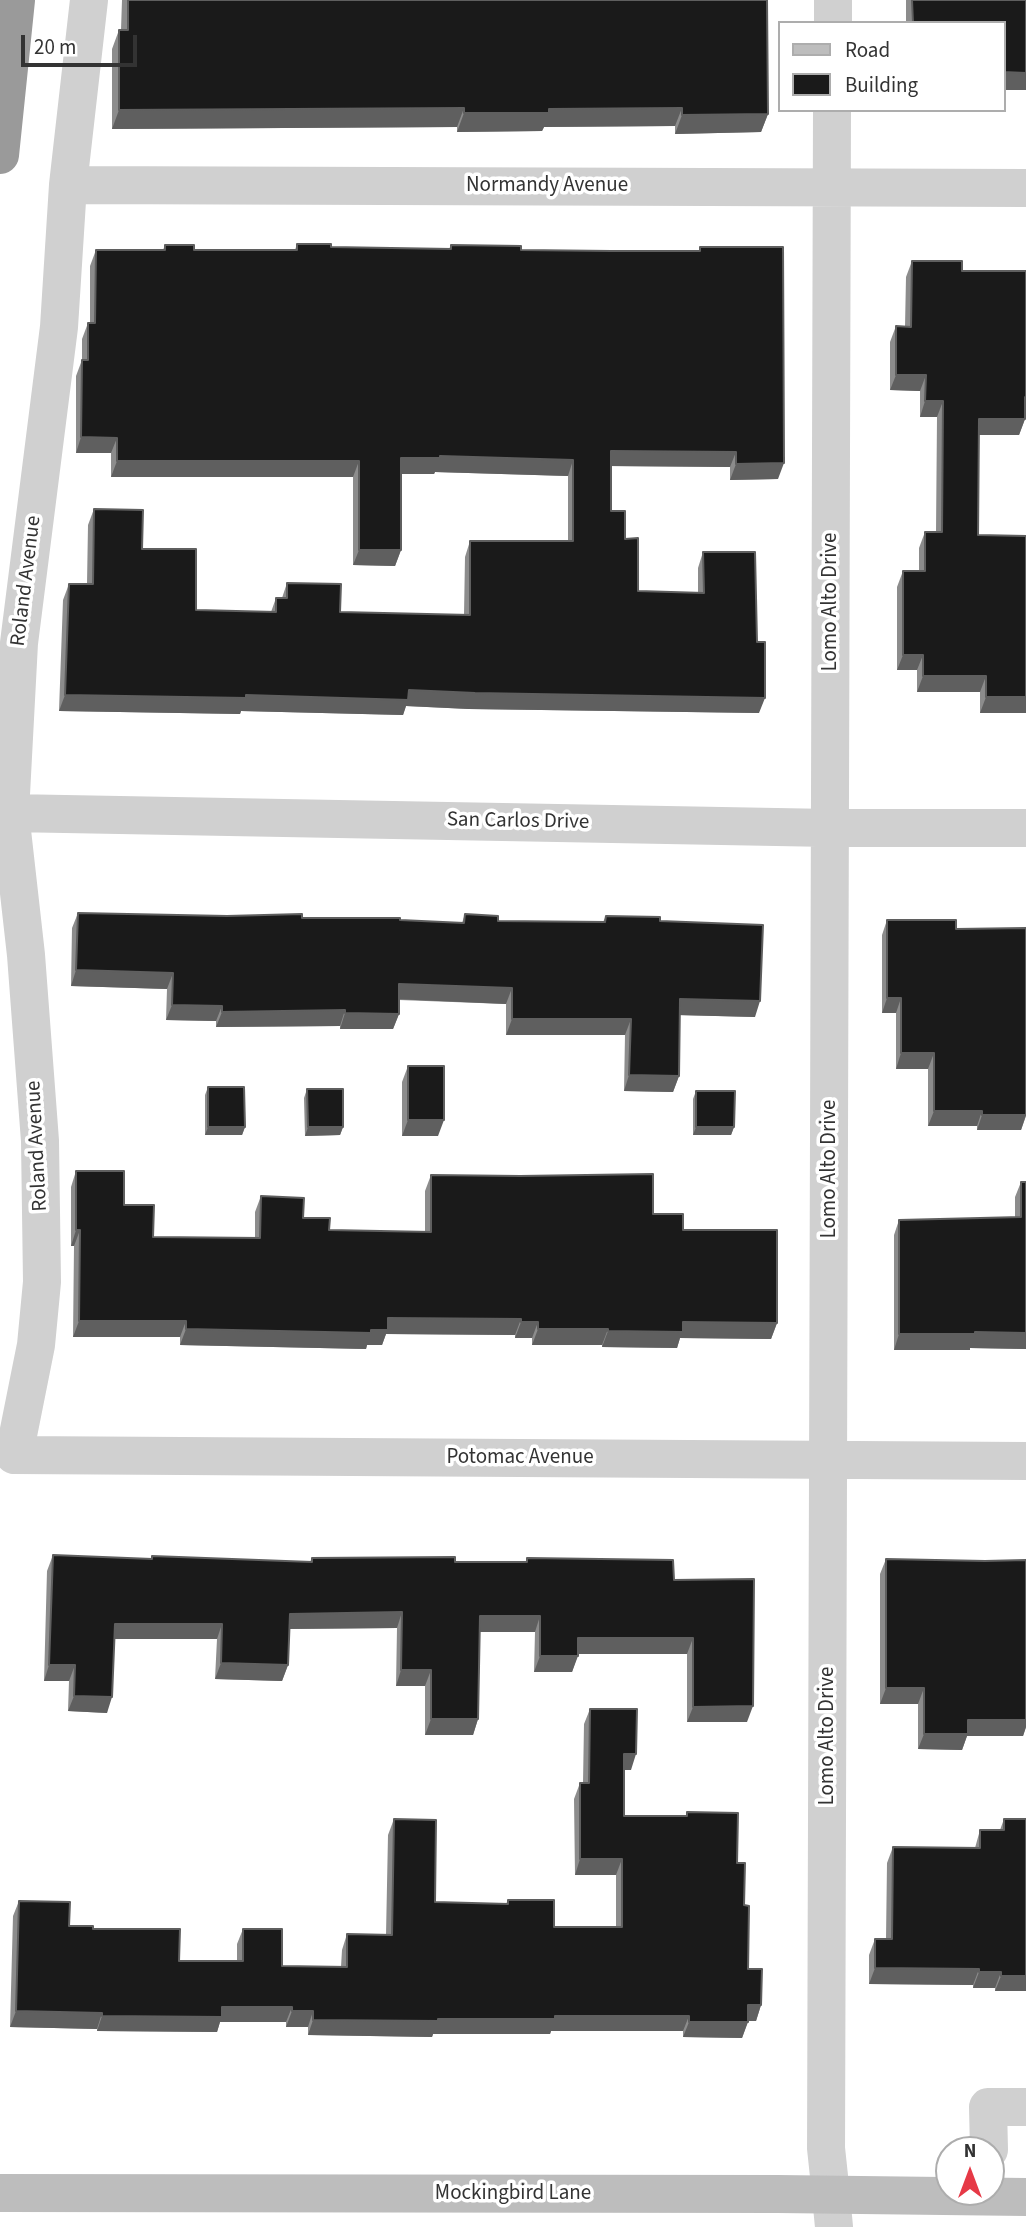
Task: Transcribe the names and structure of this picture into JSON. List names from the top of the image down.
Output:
{
  "streets": {
    "main road": ["Mockingbird Lane"],
    "street": [
      "Normandy Avenue",
      "Roland Avenue",
      "Lomo Alto Drive",
      "San Carlos Drive",
      "Potomac Avenue"
    ]
  },
  "crossings": [
    ["Normandy Avenue", "Roland Avenue"],
    ["Normandy Avenue", "Lomo Alto Drive"],
    ["Roland Avenue", "San Carlos Drive"],
    ["Roland Avenue", "Potomac Avenue"],
    ["Lomo Alto Drive", "San Carlos Drive"],
    ["Lomo Alto Drive", "Potomac Avenue"],
    ["Lomo Alto Drive", "Mockingbird Lane"]
  ],
  "legend": ["Road", "Building"],
  "scale_bar": "20 m",
  "north": "top"
}
